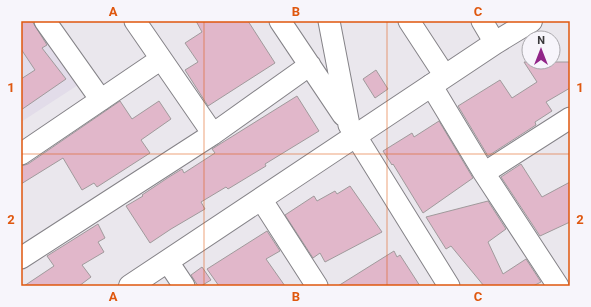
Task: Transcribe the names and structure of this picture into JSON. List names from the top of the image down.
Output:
{
  "north": "top",
  "grid": {
    "columns": ["A", "B", "C"],
    "rows": ["1", "2"]
  }
}
